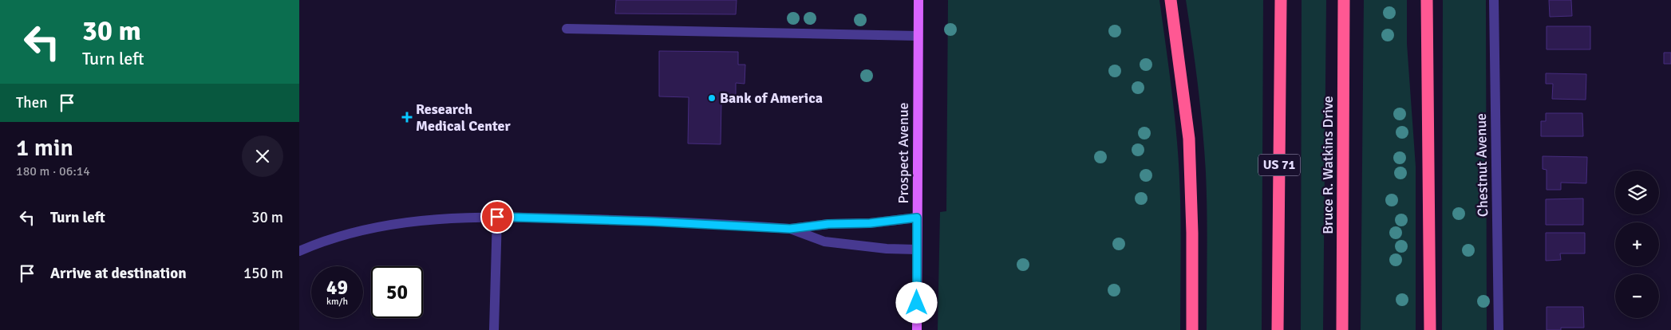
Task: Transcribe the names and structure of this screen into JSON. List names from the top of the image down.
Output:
{
  "streets": {
    "highway": ["US 71", "Bruce R. Watkins Drive"],
    "main road": ["Prospect Avenue"],
    "street": ["Chestnut Avenue"]
  },
  "places": {
    "other": ["Bank of America"],
    "health": ["Research Medical Center"]
  },
  "page": {
    "turn": ["30 m", "Turn left"],
    "then": "Then",
    "heading": ["1 min", "180 m · 06:14"],
    "map_buttons": ["+", "−"],
    "list": [
      {
        "name": "Turn left",
        "value": "30 m"
      },
      {
        "name": "Arrive at destination",
        "value": "150 m"
      }
    ],
    "speed": "49 km/h",
    "limit": "50"
  }
}
